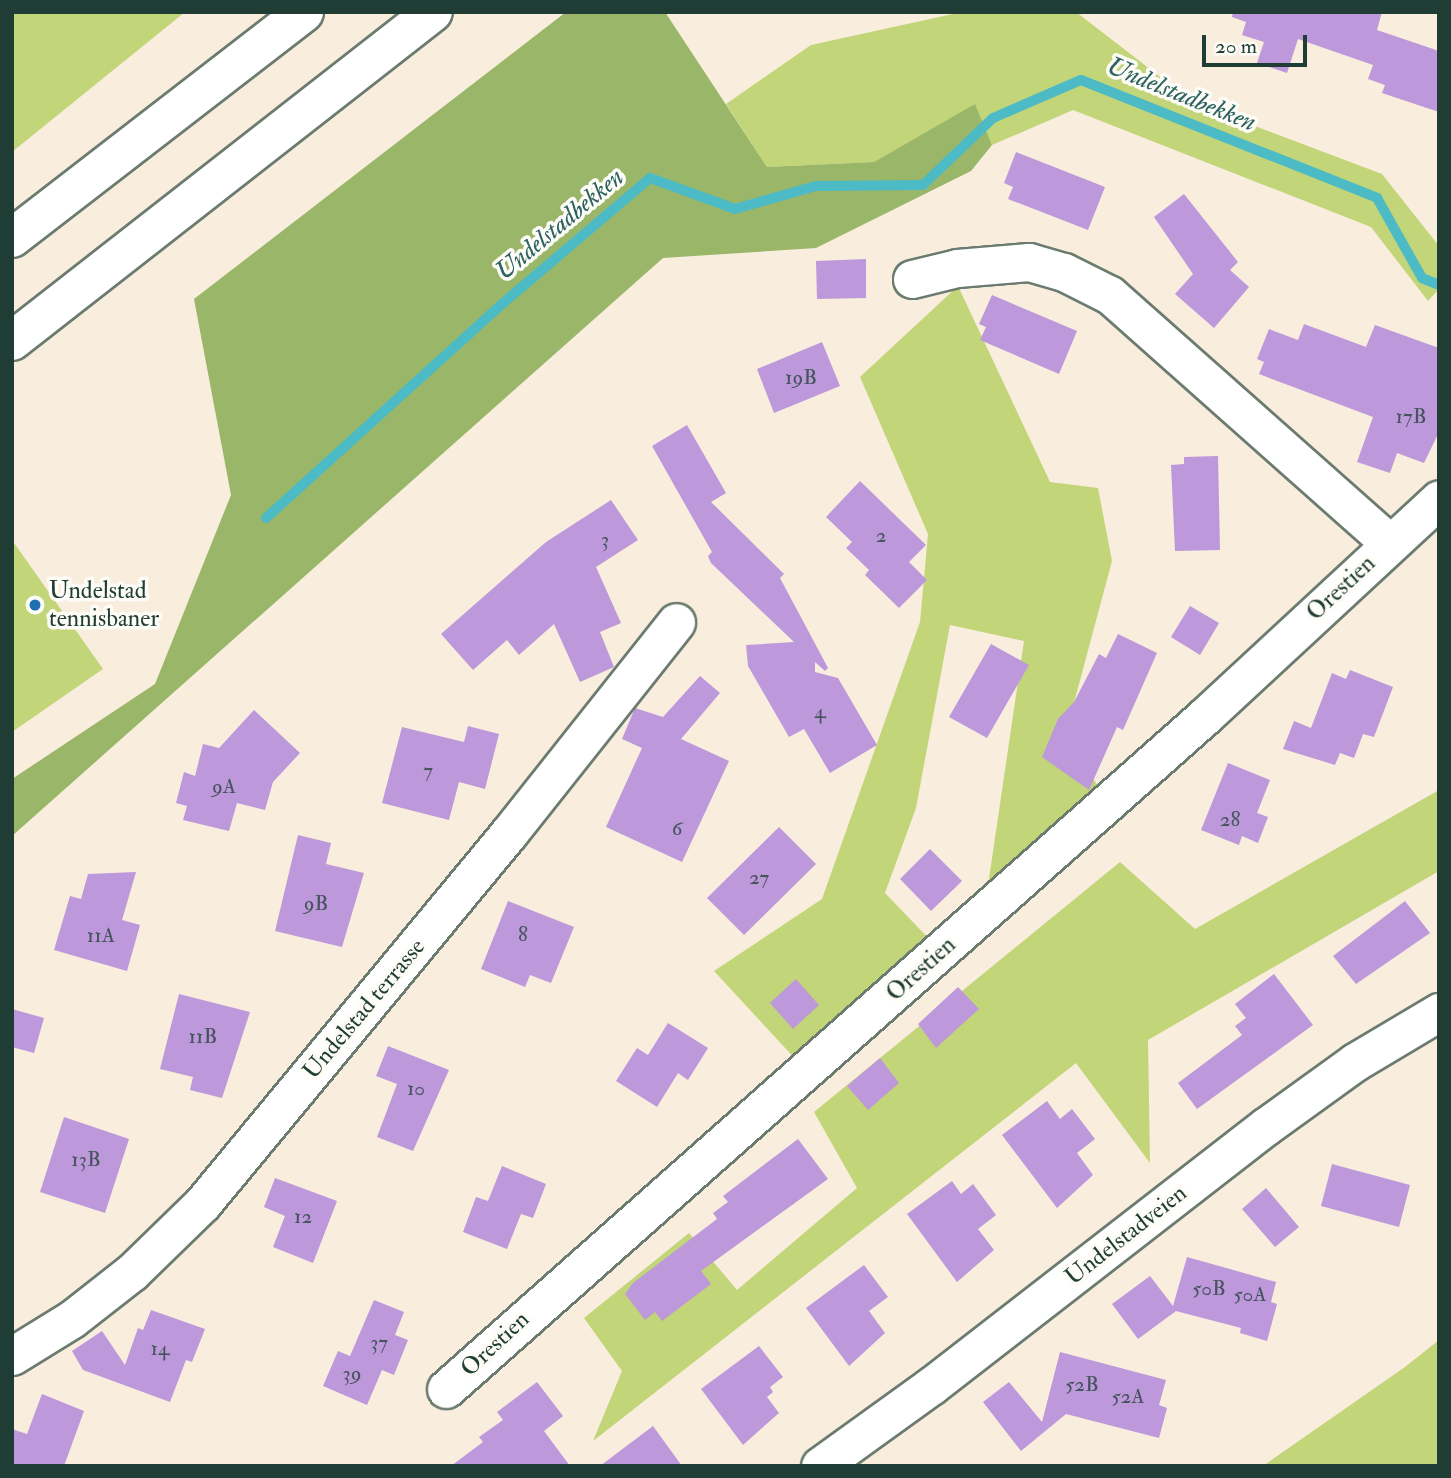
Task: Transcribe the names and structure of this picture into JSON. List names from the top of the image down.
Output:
{
  "streets": {
    "street": ["Orestien", "Undelstad terrasse", "Undelstadveien"]
  },
  "water": ["Undelstadbekken"],
  "places": ["Undelstad tennisbaner"],
  "house_numbers": [
    "19B",
    "17B",
    "2",
    "3",
    "4",
    "7",
    "9A",
    "28",
    "6",
    "27",
    "9B",
    "8",
    "11A",
    "11B",
    "10",
    "13B",
    "12",
    "50B",
    "50A",
    "37",
    "14",
    "39",
    "52B",
    "52A"
  ],
  "scale_bar": "20 m"
}
